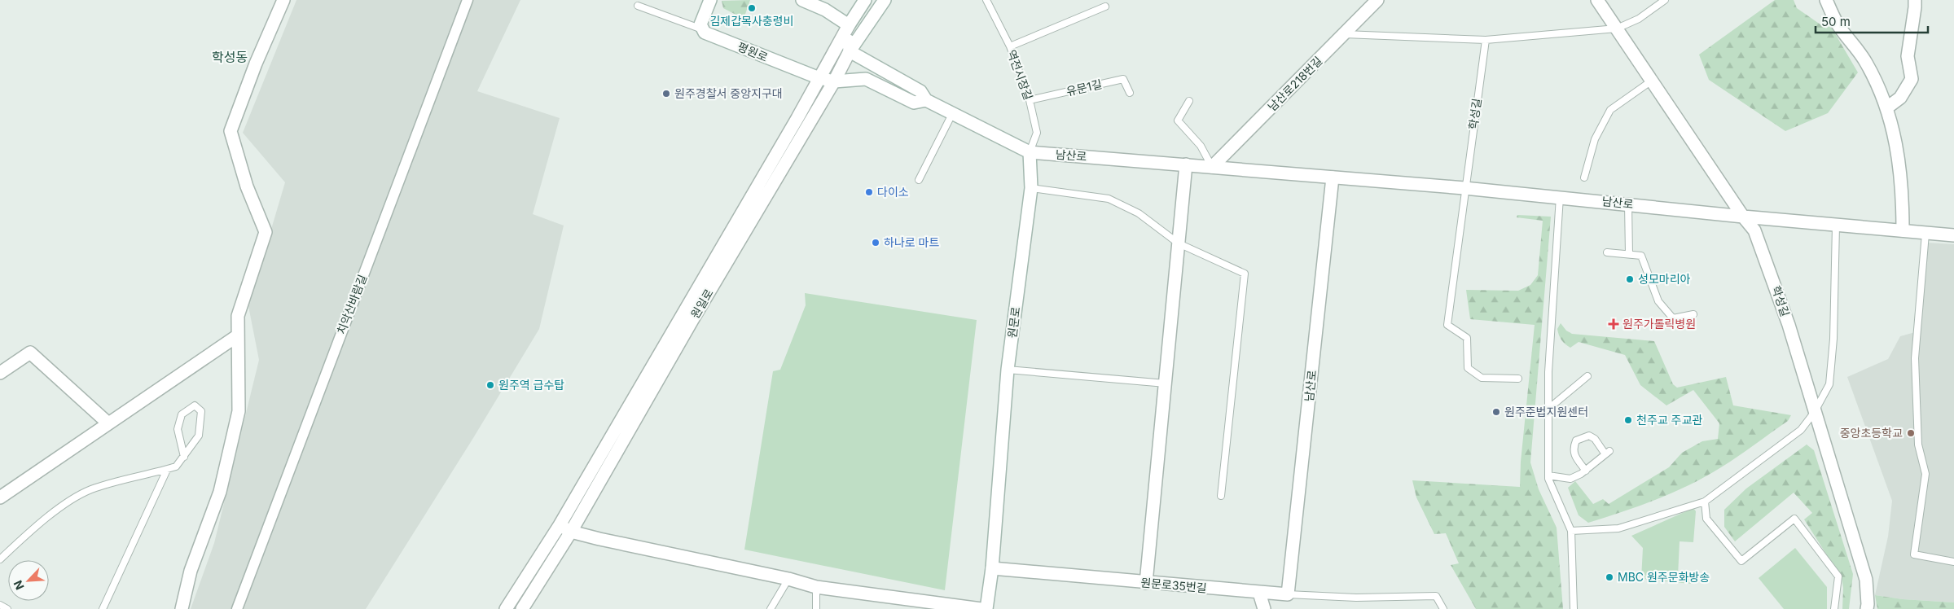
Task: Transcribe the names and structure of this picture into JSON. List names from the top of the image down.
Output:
{
  "streets": {
    "street": [
      "평원로",
      "남산로218번길",
      "학성길",
      "남산로",
      "원일로",
      "치악산바람길",
      "원문로",
      "원문로35번길"
    ],
    "lane": ["역전시장길", "유문1길"]
  },
  "crossings": [
    ["평원로", "원일로"],
    ["역전시장길", "유문1길"],
    ["역전시장길", "남산로"],
    ["역전시장길", "원문로"],
    ["남산로218번길", "남산로"],
    ["학성길", "남산로"],
    ["남산로", "원문로"],
    ["남산로", "원문로35번길"],
    ["원문로", "원문로35번길"]
  ],
  "districts": ["학성동"],
  "places": {
    "other": [
      "김제갑목사충령비",
      "원주경찰서 중앙지구대",
      "다이소",
      "하나로 마트",
      "성모마리아",
      "원주역 급수탑",
      "원주준법지원센터",
      "천주교 주교관",
      "중앙초등학교",
      "MBC 원주문화방송"
    ],
    "health": ["원주가톨릭병원"]
  },
  "scale_bar": "50 m",
  "north": "bottom left"
}
